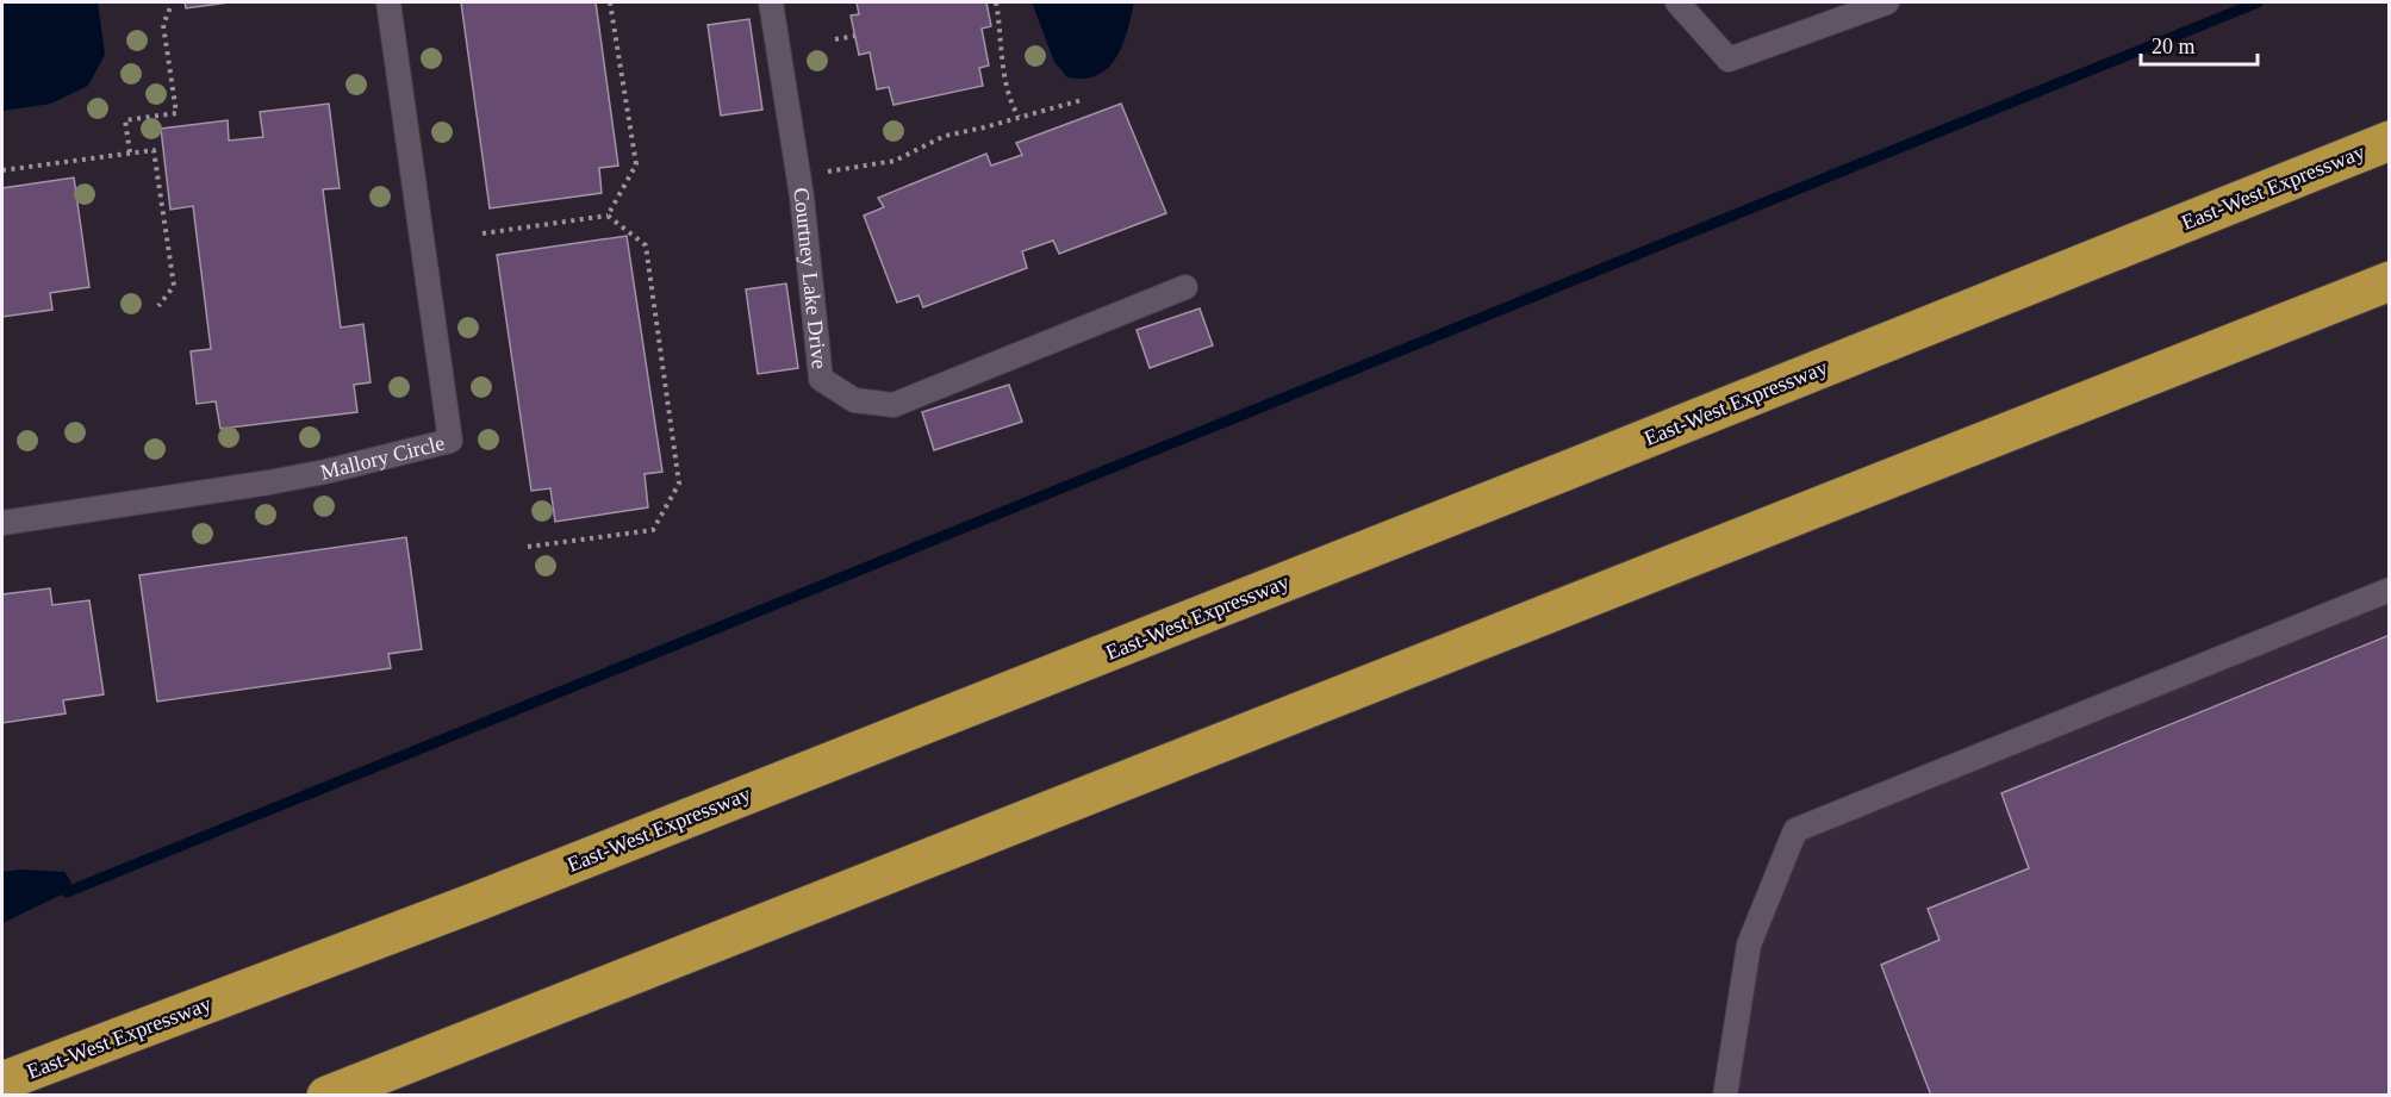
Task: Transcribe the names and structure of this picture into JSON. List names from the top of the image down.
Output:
{
  "streets": {
    "highway": ["East-West Expressway"],
    "lane": ["Courtney Lake Drive", "Mallory Circle"]
  },
  "scale_bar": "20 m"
}
